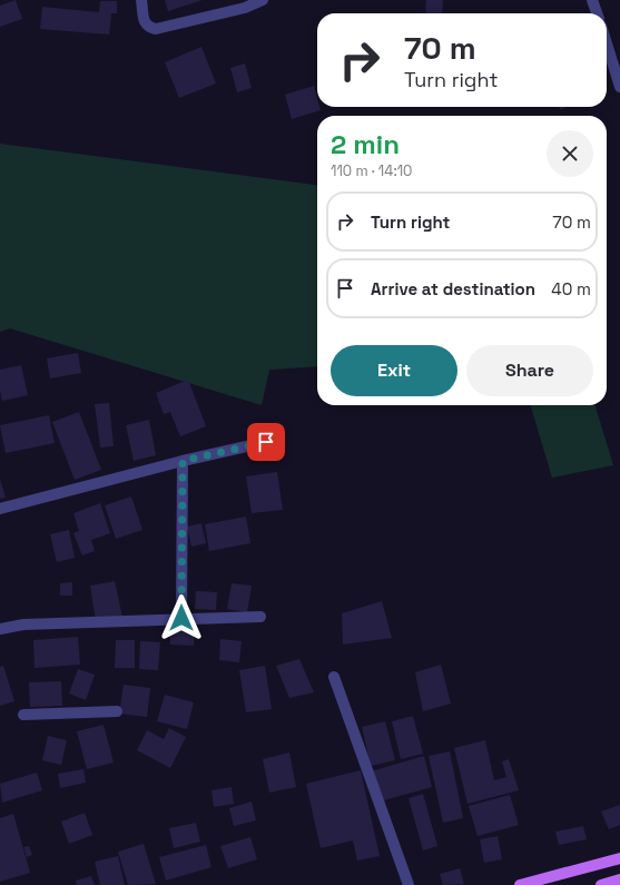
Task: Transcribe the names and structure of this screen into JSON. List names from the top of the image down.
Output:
{
  "page": {
    "turn": ["70 m", "Turn right"],
    "heading": ["2 min", "110 m · 14:10"],
    "list": [
      {
        "name": "Turn right",
        "value": "70 m"
      },
      {
        "name": "Arrive at destination",
        "value": "40 m"
      }
    ],
    "buttons": ["Exit", "Share"]
  }
}
